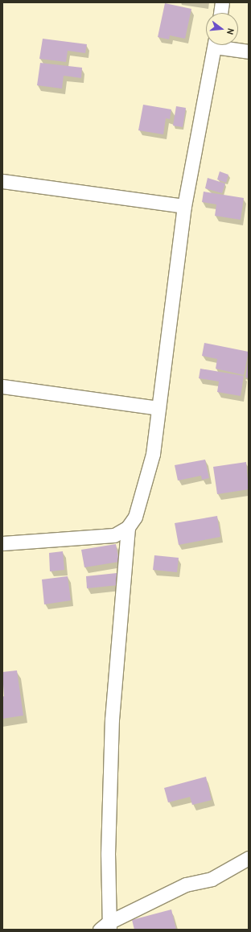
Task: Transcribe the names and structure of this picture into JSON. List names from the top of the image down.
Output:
{
  "north": "right"
}
